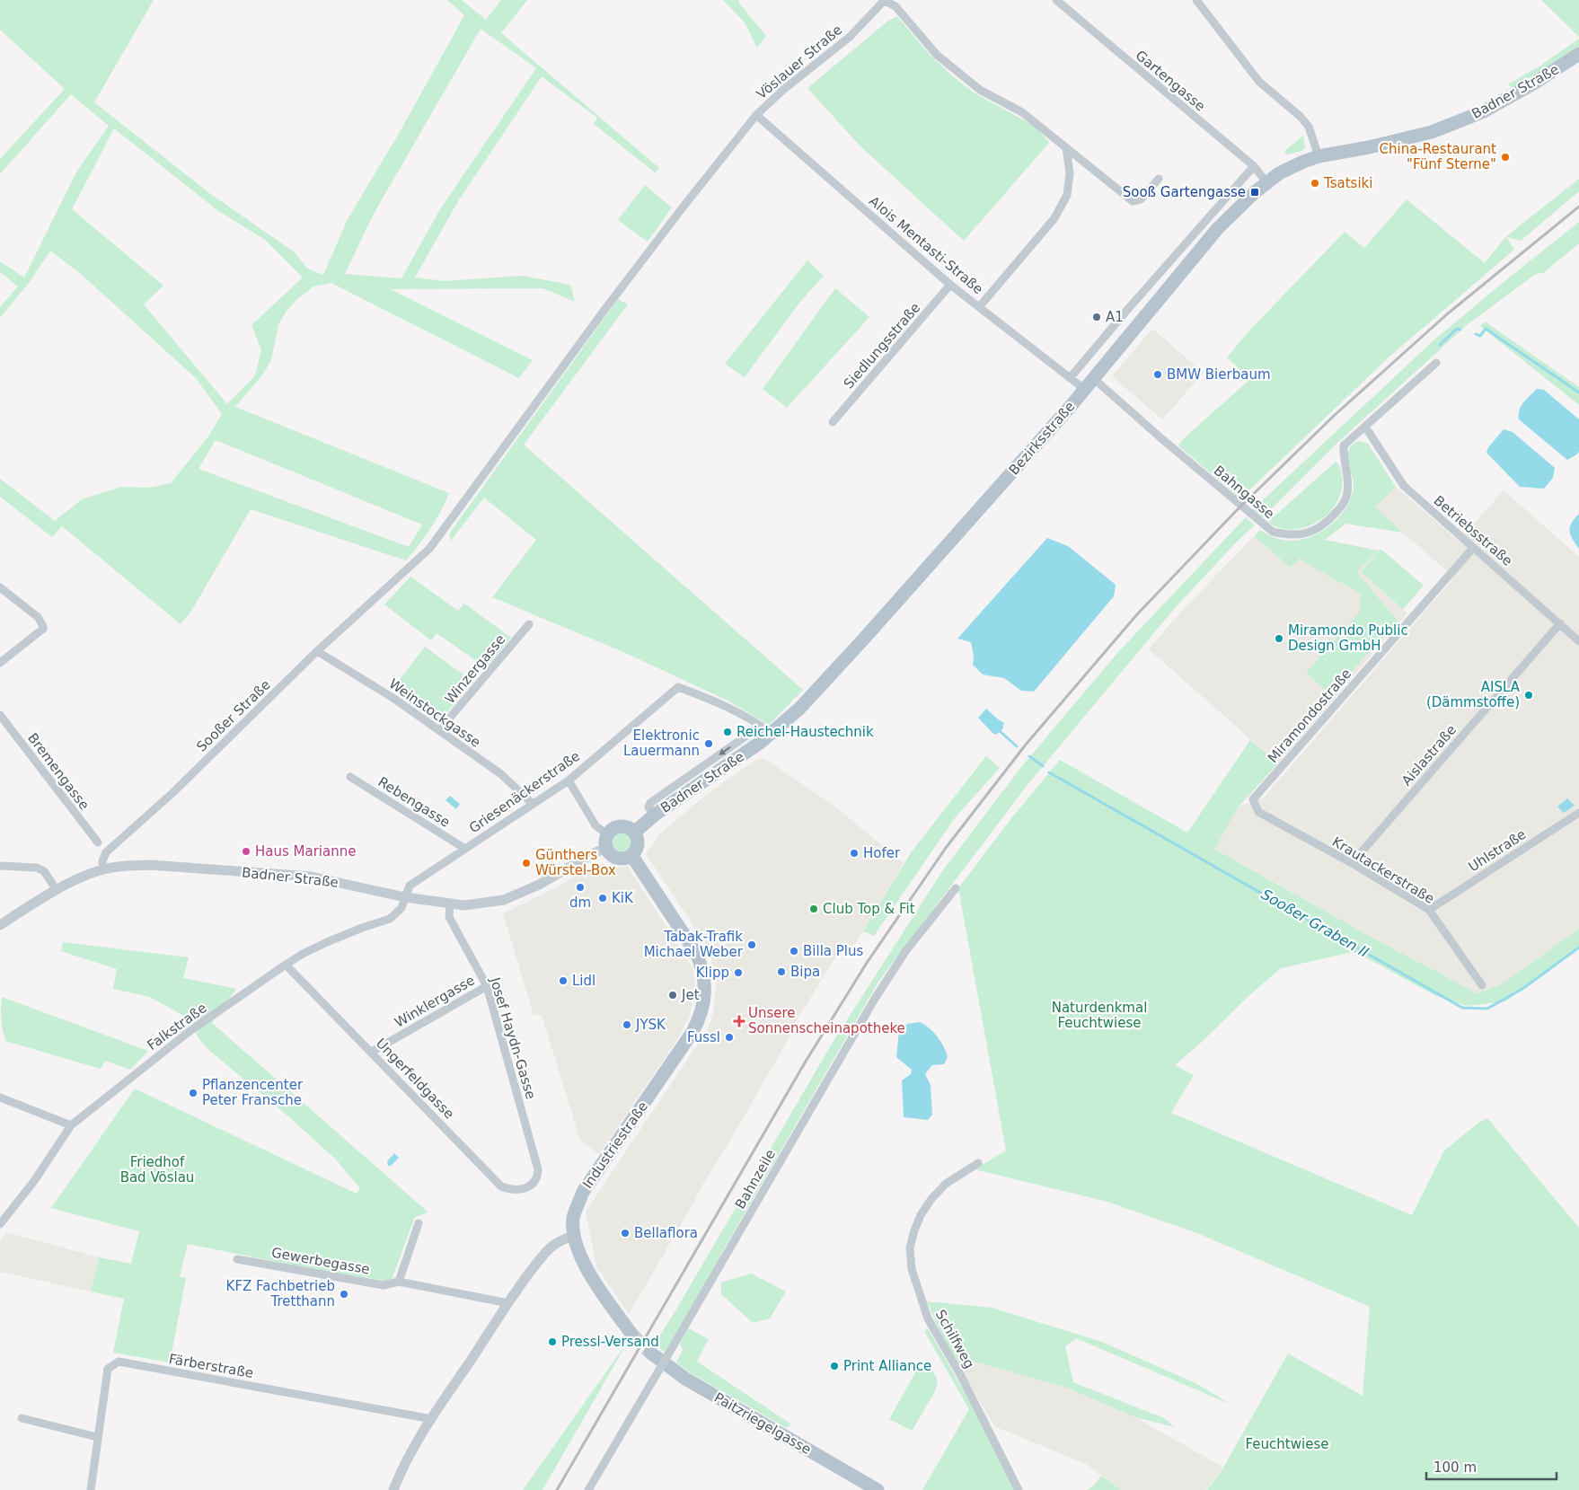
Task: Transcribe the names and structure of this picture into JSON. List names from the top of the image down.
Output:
{
  "streets": {
    "main road": [
      "Badner Straße",
      "Bezirksstraße",
      "Industriestraße",
      "Paitzriegelgasse"
    ],
    "street": [
      "Vöslauer Straße",
      "Gartengasse",
      "Alois Mentasti-Straße",
      "Siedlungsstraße",
      "Bahngasse",
      "Betriebsstraße",
      "Winzergasse",
      "Weinstockgasse",
      "Sooßer Straße",
      "Miramondostraße",
      "Aislastraße",
      "Bremengasse",
      "Griesenäckerstraße",
      "Rebengasse",
      "Uhlstraße",
      "Krautackerstraße",
      "Winklergasse",
      "Falkstraße",
      "Josef Haydn-Gasse",
      "Ungerfeldgasse",
      "Bahnzeile",
      "Gewerbegasse",
      "Schilfweg",
      "Färberstraße"
    ]
  },
  "crossings": [
    ["Vöslauer Straße", "Alois Mentasti-Straße"],
    ["Vöslauer Straße", "Sooßer Straße"],
    ["Gartengasse", "Bezirksstraße"],
    ["Badner Straße", "Bezirksstraße"],
    ["Badner Straße", "Sooßer Straße"],
    ["Badner Straße", "Griesenäckerstraße"],
    ["Badner Straße", "Falkstraße"],
    ["Badner Straße", "Josef Haydn-Gasse"],
    ["Badner Straße", "Industriestraße"],
    ["Alois Mentasti-Straße", "Siedlungsstraße"],
    ["Alois Mentasti-Straße", "Bezirksstraße"],
    ["Bezirksstraße", "Bahngasse"],
    ["Bahngasse", "Betriebsstraße"],
    ["Betriebsstraße", "Miramondostraße"],
    ["Betriebsstraße", "Aislastraße"],
    ["Winzergasse", "Weinstockgasse"],
    ["Weinstockgasse", "Sooßer Straße"],
    ["Weinstockgasse", "Griesenäckerstraße"],
    ["Miramondostraße", "Krautackerstraße"],
    ["Aislastraße", "Krautackerstraße"],
    ["Griesenäckerstraße", "Rebengasse"],
    ["Griesenäckerstraße", "Falkstraße"],
    ["Uhlstraße", "Krautackerstraße"],
    ["Winklergasse", "Josef Haydn-Gasse"],
    ["Winklergasse", "Ungerfeldgasse"],
    ["Falkstraße", "Ungerfeldgasse"],
    ["Josef Haydn-Gasse", "Ungerfeldgasse"]
  ],
  "water": ["Sooßer Graben II"],
  "parks": ["Naturdenkmal Feuchtwiese", "Friedhof Bad Vöslau", "Feuchtwiese"],
  "places": {
    "other": [
      "China-Restaurant \"Fünf Sterne\"",
      "Tsatsiki",
      "A1",
      "BMW Bierbaum",
      "Miramondo Public Design GmbH",
      "AISLA (Dämmstoffe)",
      "Reichel-Haustechnik",
      "Elektronic Lauermann",
      "Haus Marianne",
      "Hofer",
      "Günthers Würstel-Box",
      "dm",
      "KiK",
      "Club Top & Fit",
      "Tabak-Trafik Michael Weber",
      "Billa Plus",
      "Bipa",
      "Klipp",
      "Lidl",
      "Jet",
      "JYSK",
      "Fussl",
      "Pflanzencenter Peter Fransche",
      "Bellaflora",
      "KFZ Fachbetrieb Tretthann",
      "Pressl-Versand",
      "Print Alliance"
    ],
    "transit": ["Sooß Gartengasse"],
    "health": ["Unsere Sonnenscheinapotheke"]
  },
  "scale_bar": "100 m"
}
